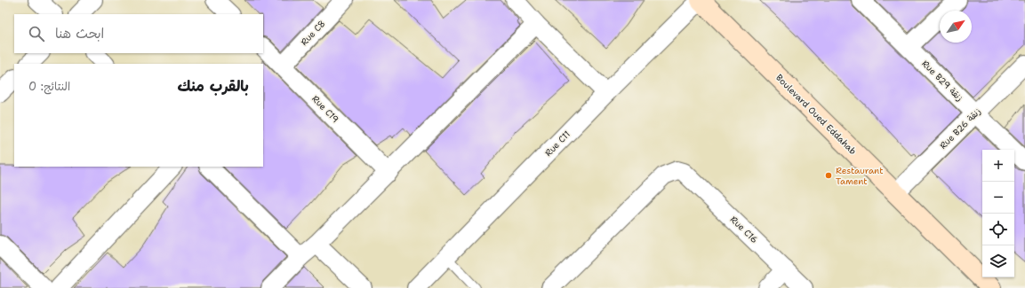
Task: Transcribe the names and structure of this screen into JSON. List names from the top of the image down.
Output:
{
  "streets": {
    "street": [
      "Rue C8",
      "Rue B29 زنقة",
      "Rue C19",
      "Boulevard Oued Eddahab",
      "Rue B26 زنقة",
      "Rue C11",
      "Rue C16"
    ]
  },
  "crossings": [
    ["Rue C8", "Rue C19"],
    ["Rue B29 زنقة", "Rue B26 زنقة"],
    ["Boulevard Oued Eddahab", "Rue B26 زنقة"],
    ["Boulevard Oued Eddahab", "Rue C11"]
  ],
  "places": ["Restaurant Tament"],
  "north": "top right",
  "page": {
    "search": "ابحث هنا",
    "heading": ["بالقرب منك", "النتائج: 0"],
    "map_buttons": ["+", "−"]
  }
}
